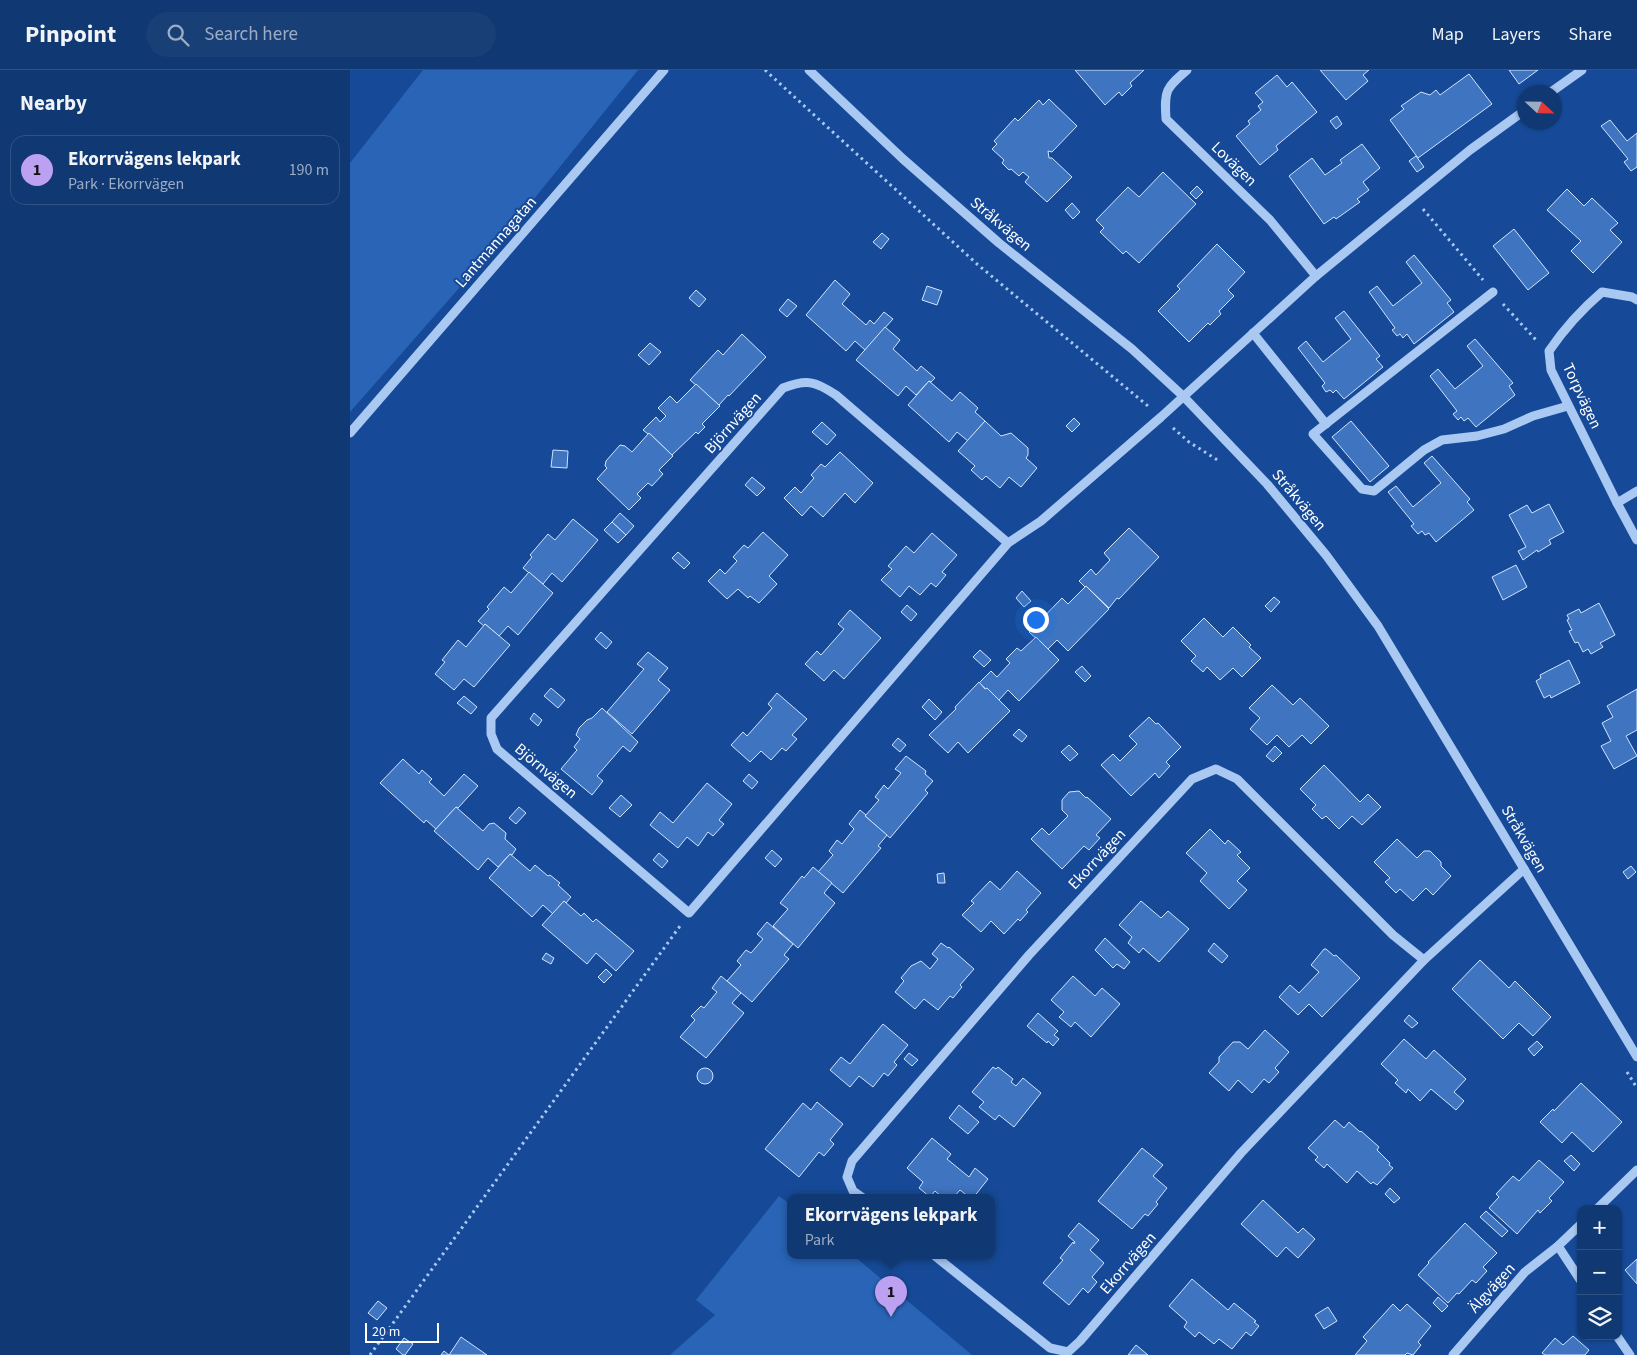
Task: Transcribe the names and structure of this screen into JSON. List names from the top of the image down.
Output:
{
  "streets": {
    "street": [
      "Lovägen",
      "Stråkvägen",
      "Lantmannagatan",
      "Torpvägen",
      "Björnvägen",
      "Ekorrvägen",
      "Älgvägen"
    ]
  },
  "crossings": [
    ["Stråkvägen", "Ekorrvägen"]
  ],
  "scale_bar": "20 m",
  "north": "right",
  "page": {
    "header": "Pinpoint",
    "search": "Search here",
    "nav": ["Map", "Layers", "Share"],
    "heading": "Nearby",
    "list": [
      {
        "mark": "1",
        "name": "Ekorrvägens lekpark",
        "note": "Park · Ekorrvägen",
        "value": "190 m"
      }
    ],
    "popup": ["Ekorrvägens lekpark", "Park"],
    "map_buttons": ["+", "−"],
    "pins": "1",
    "scale": "20 m"
  }
}
